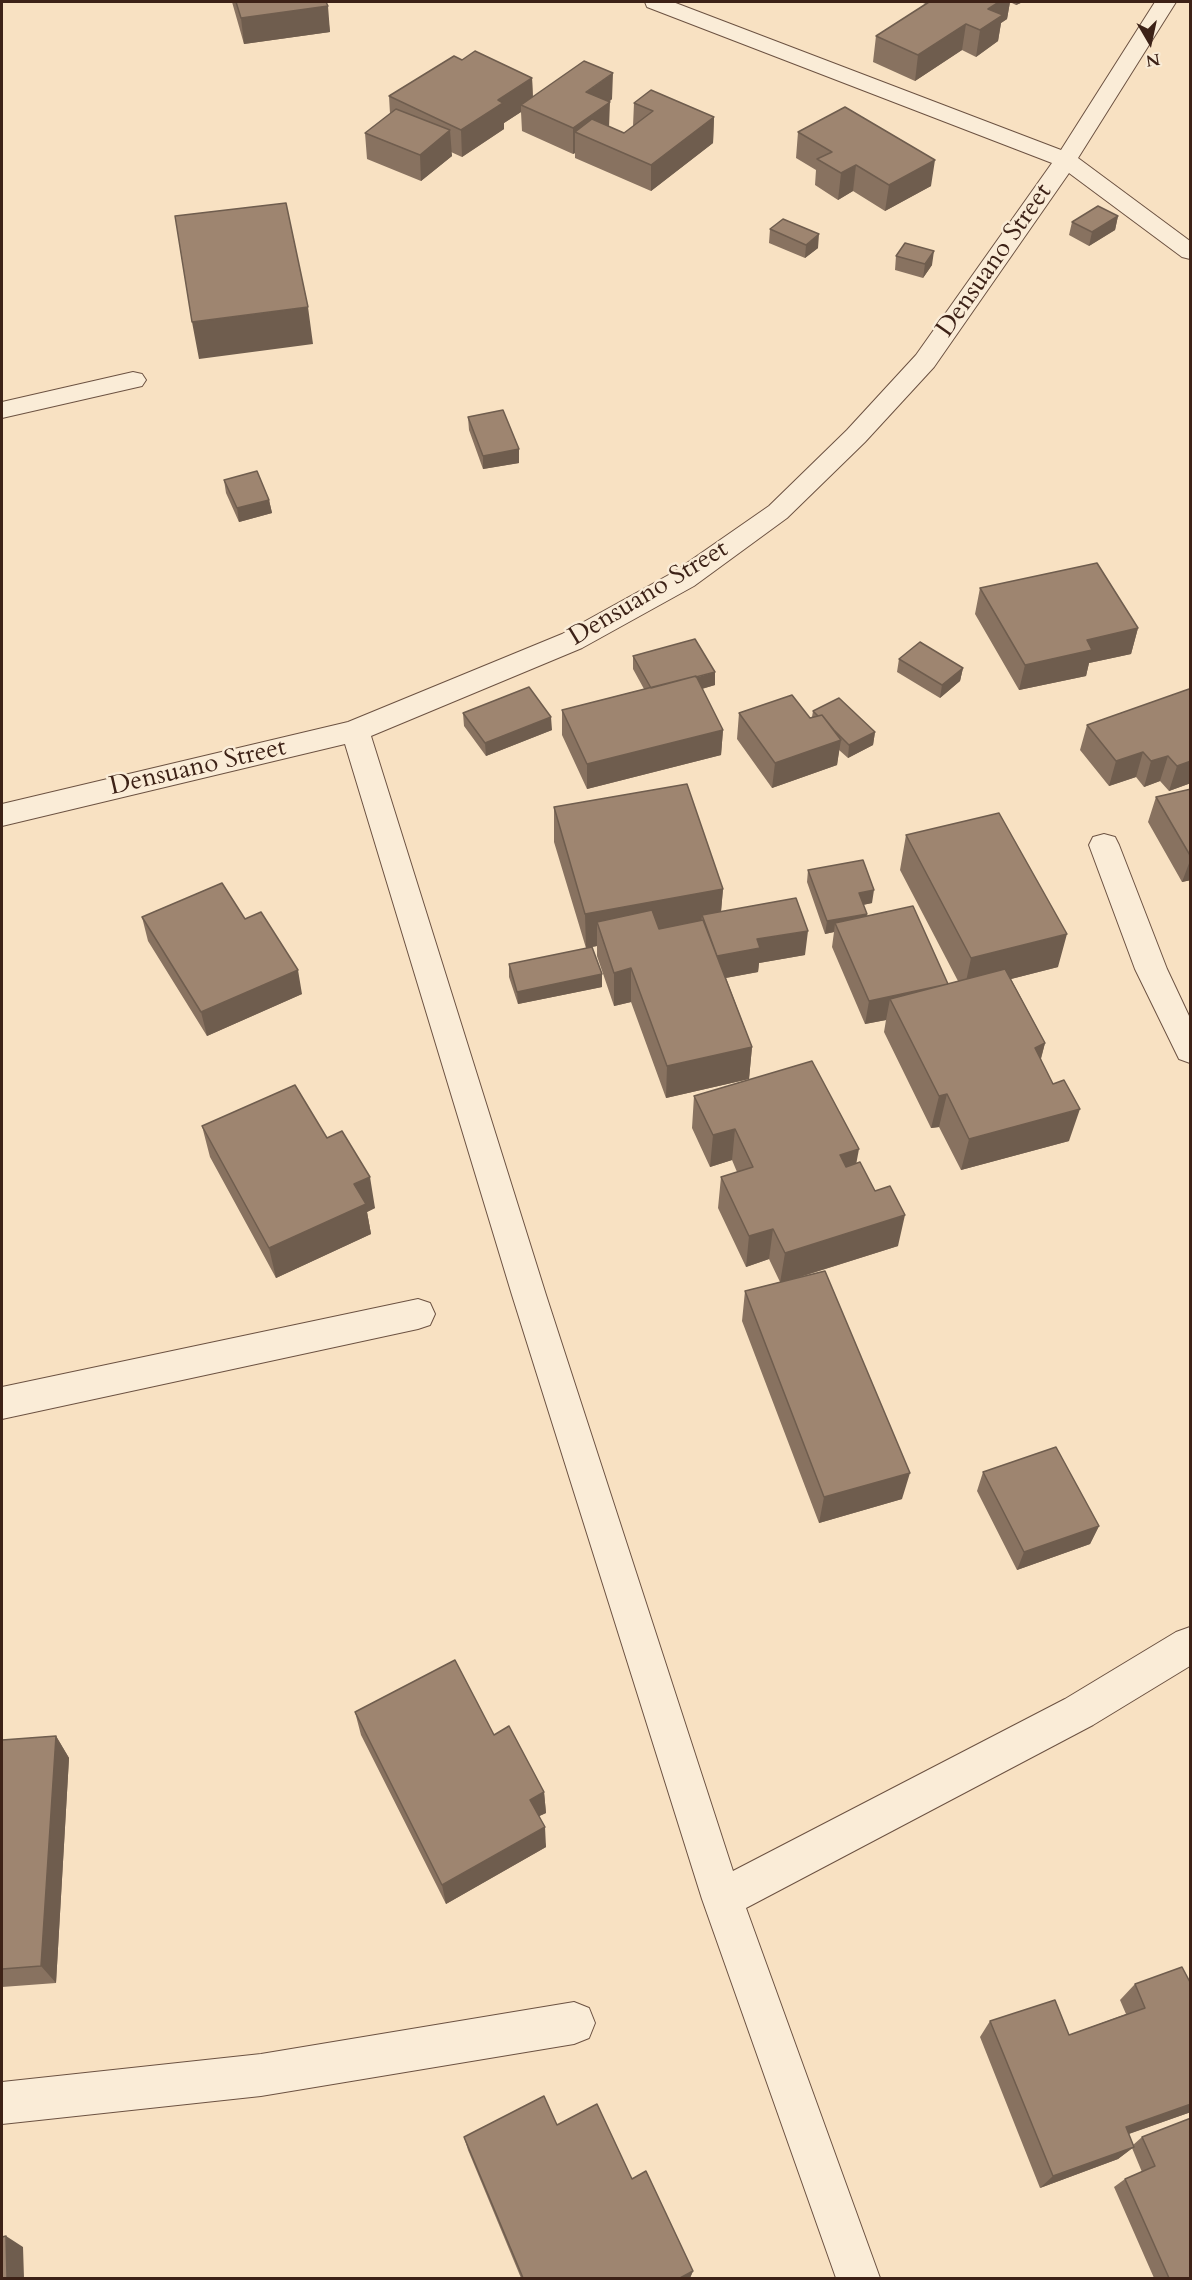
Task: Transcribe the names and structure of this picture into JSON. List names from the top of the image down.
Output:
{
  "streets": {
    "street": ["Densuano Street"]
  },
  "north": "bottom"
}
